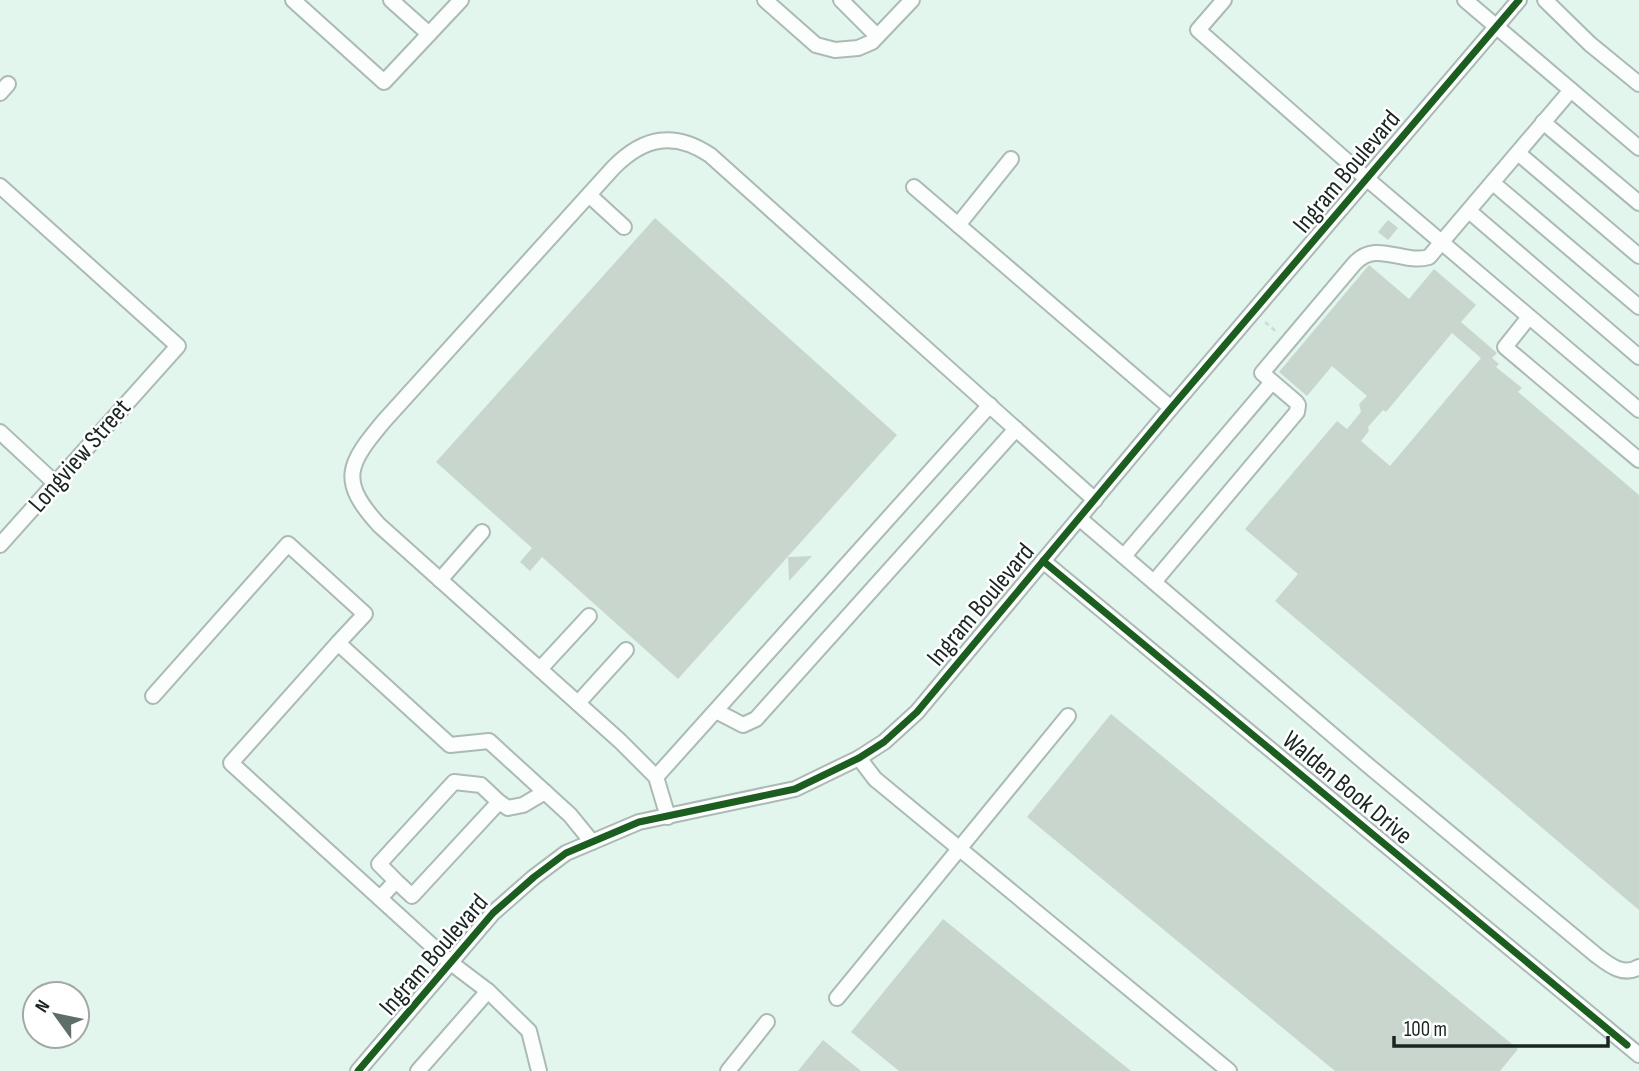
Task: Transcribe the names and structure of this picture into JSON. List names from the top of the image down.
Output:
{
  "streets": {
    "street": ["Ingram Boulevard", "Longview Street", "Walden Book Drive"]
  },
  "crossings": [
    ["Ingram Boulevard", "Walden Book Drive"]
  ],
  "scale_bar": "100 m",
  "north": "top left"
}
